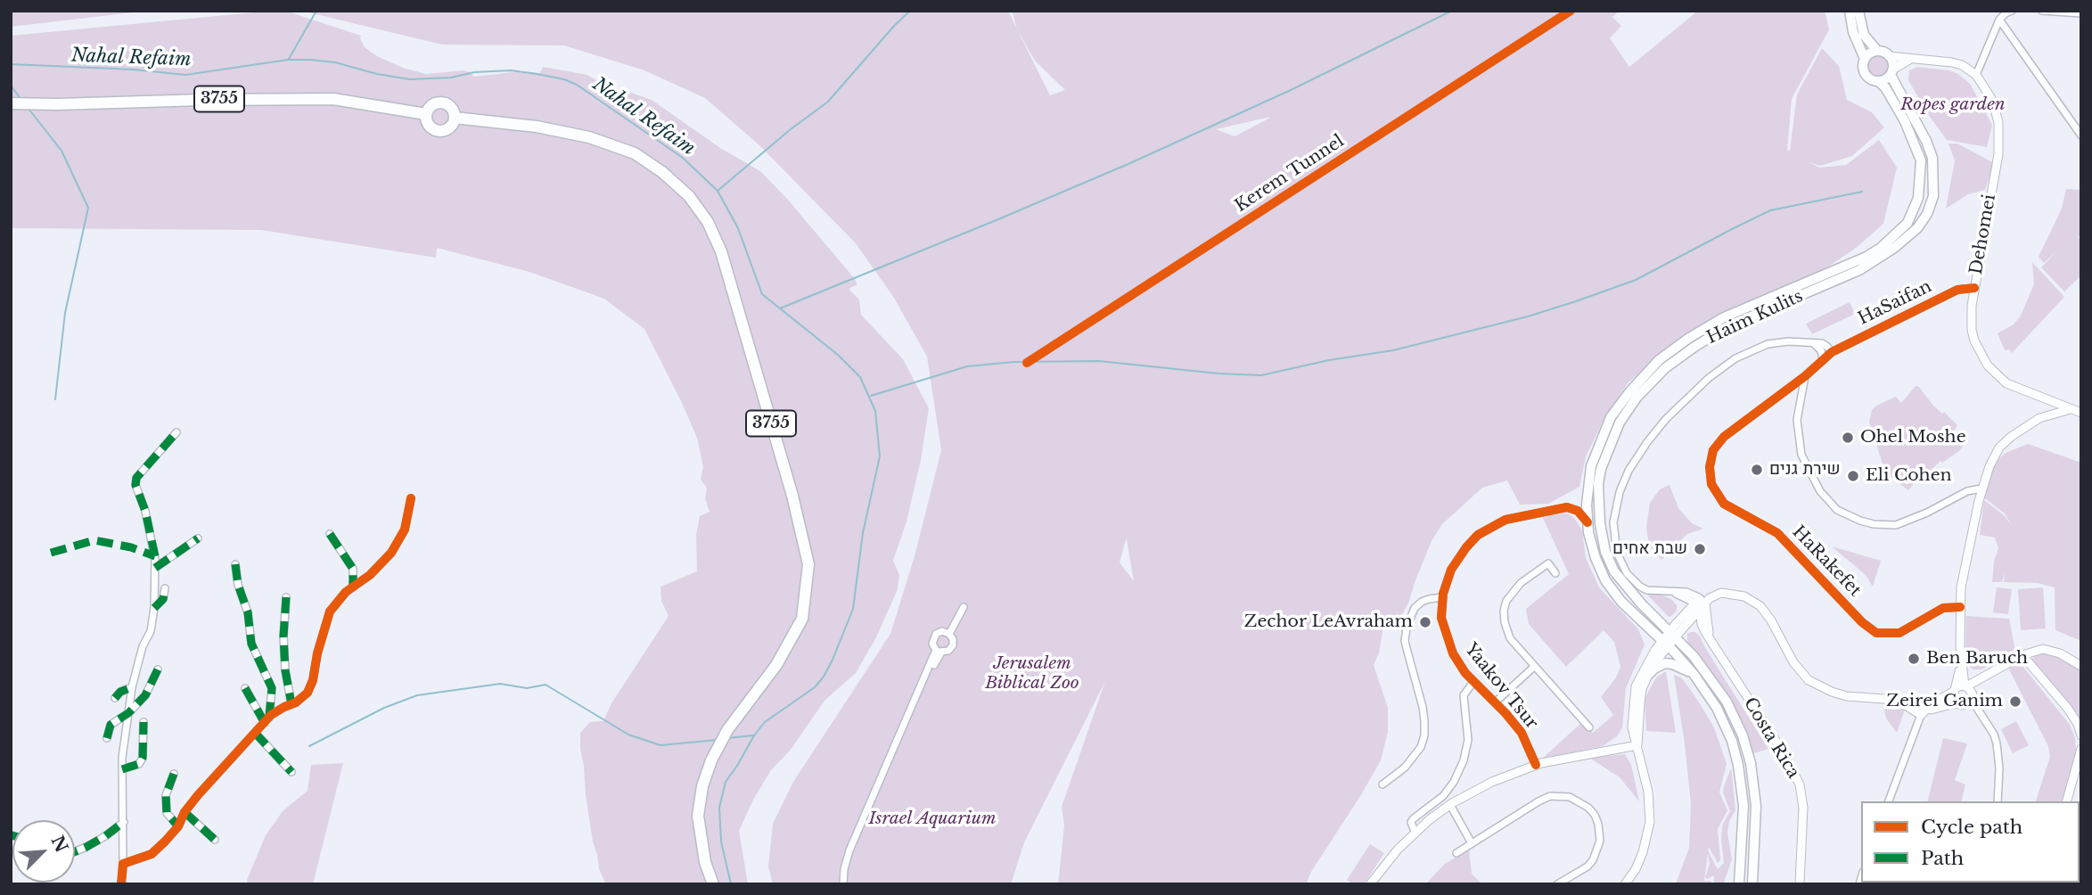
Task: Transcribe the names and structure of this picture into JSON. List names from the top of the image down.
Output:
{
  "streets": {
    "main road": ["3755", "Haim Kulits"],
    "street": [
      "Dehomei",
      "HaSaifan",
      "HaRakefet",
      "Yaakov Tsur",
      "Costa Rica"
    ],
    "cycle path": ["Kerem Tunnel"]
  },
  "crossings": [
    ["Dehomei", "HaSaifan"],
    ["HaSaifan", "HaRakefet"],
    ["Haim Kulits", "Yaakov Tsur"]
  ],
  "water": ["Nahal Refaim"],
  "parks": ["Ropes garden", "Jerusalem Biblical Zoo", "Israel Aquarium"],
  "places": [
    "Ohel Moshe",
    "שירת גנים",
    "Eli Cohen",
    "שבת אחים",
    "Zechor LeAvraham",
    "Ben Baruch",
    "Zeirei Ganim"
  ],
  "legend": ["Cycle path", "Path"],
  "north": "top right"
}
